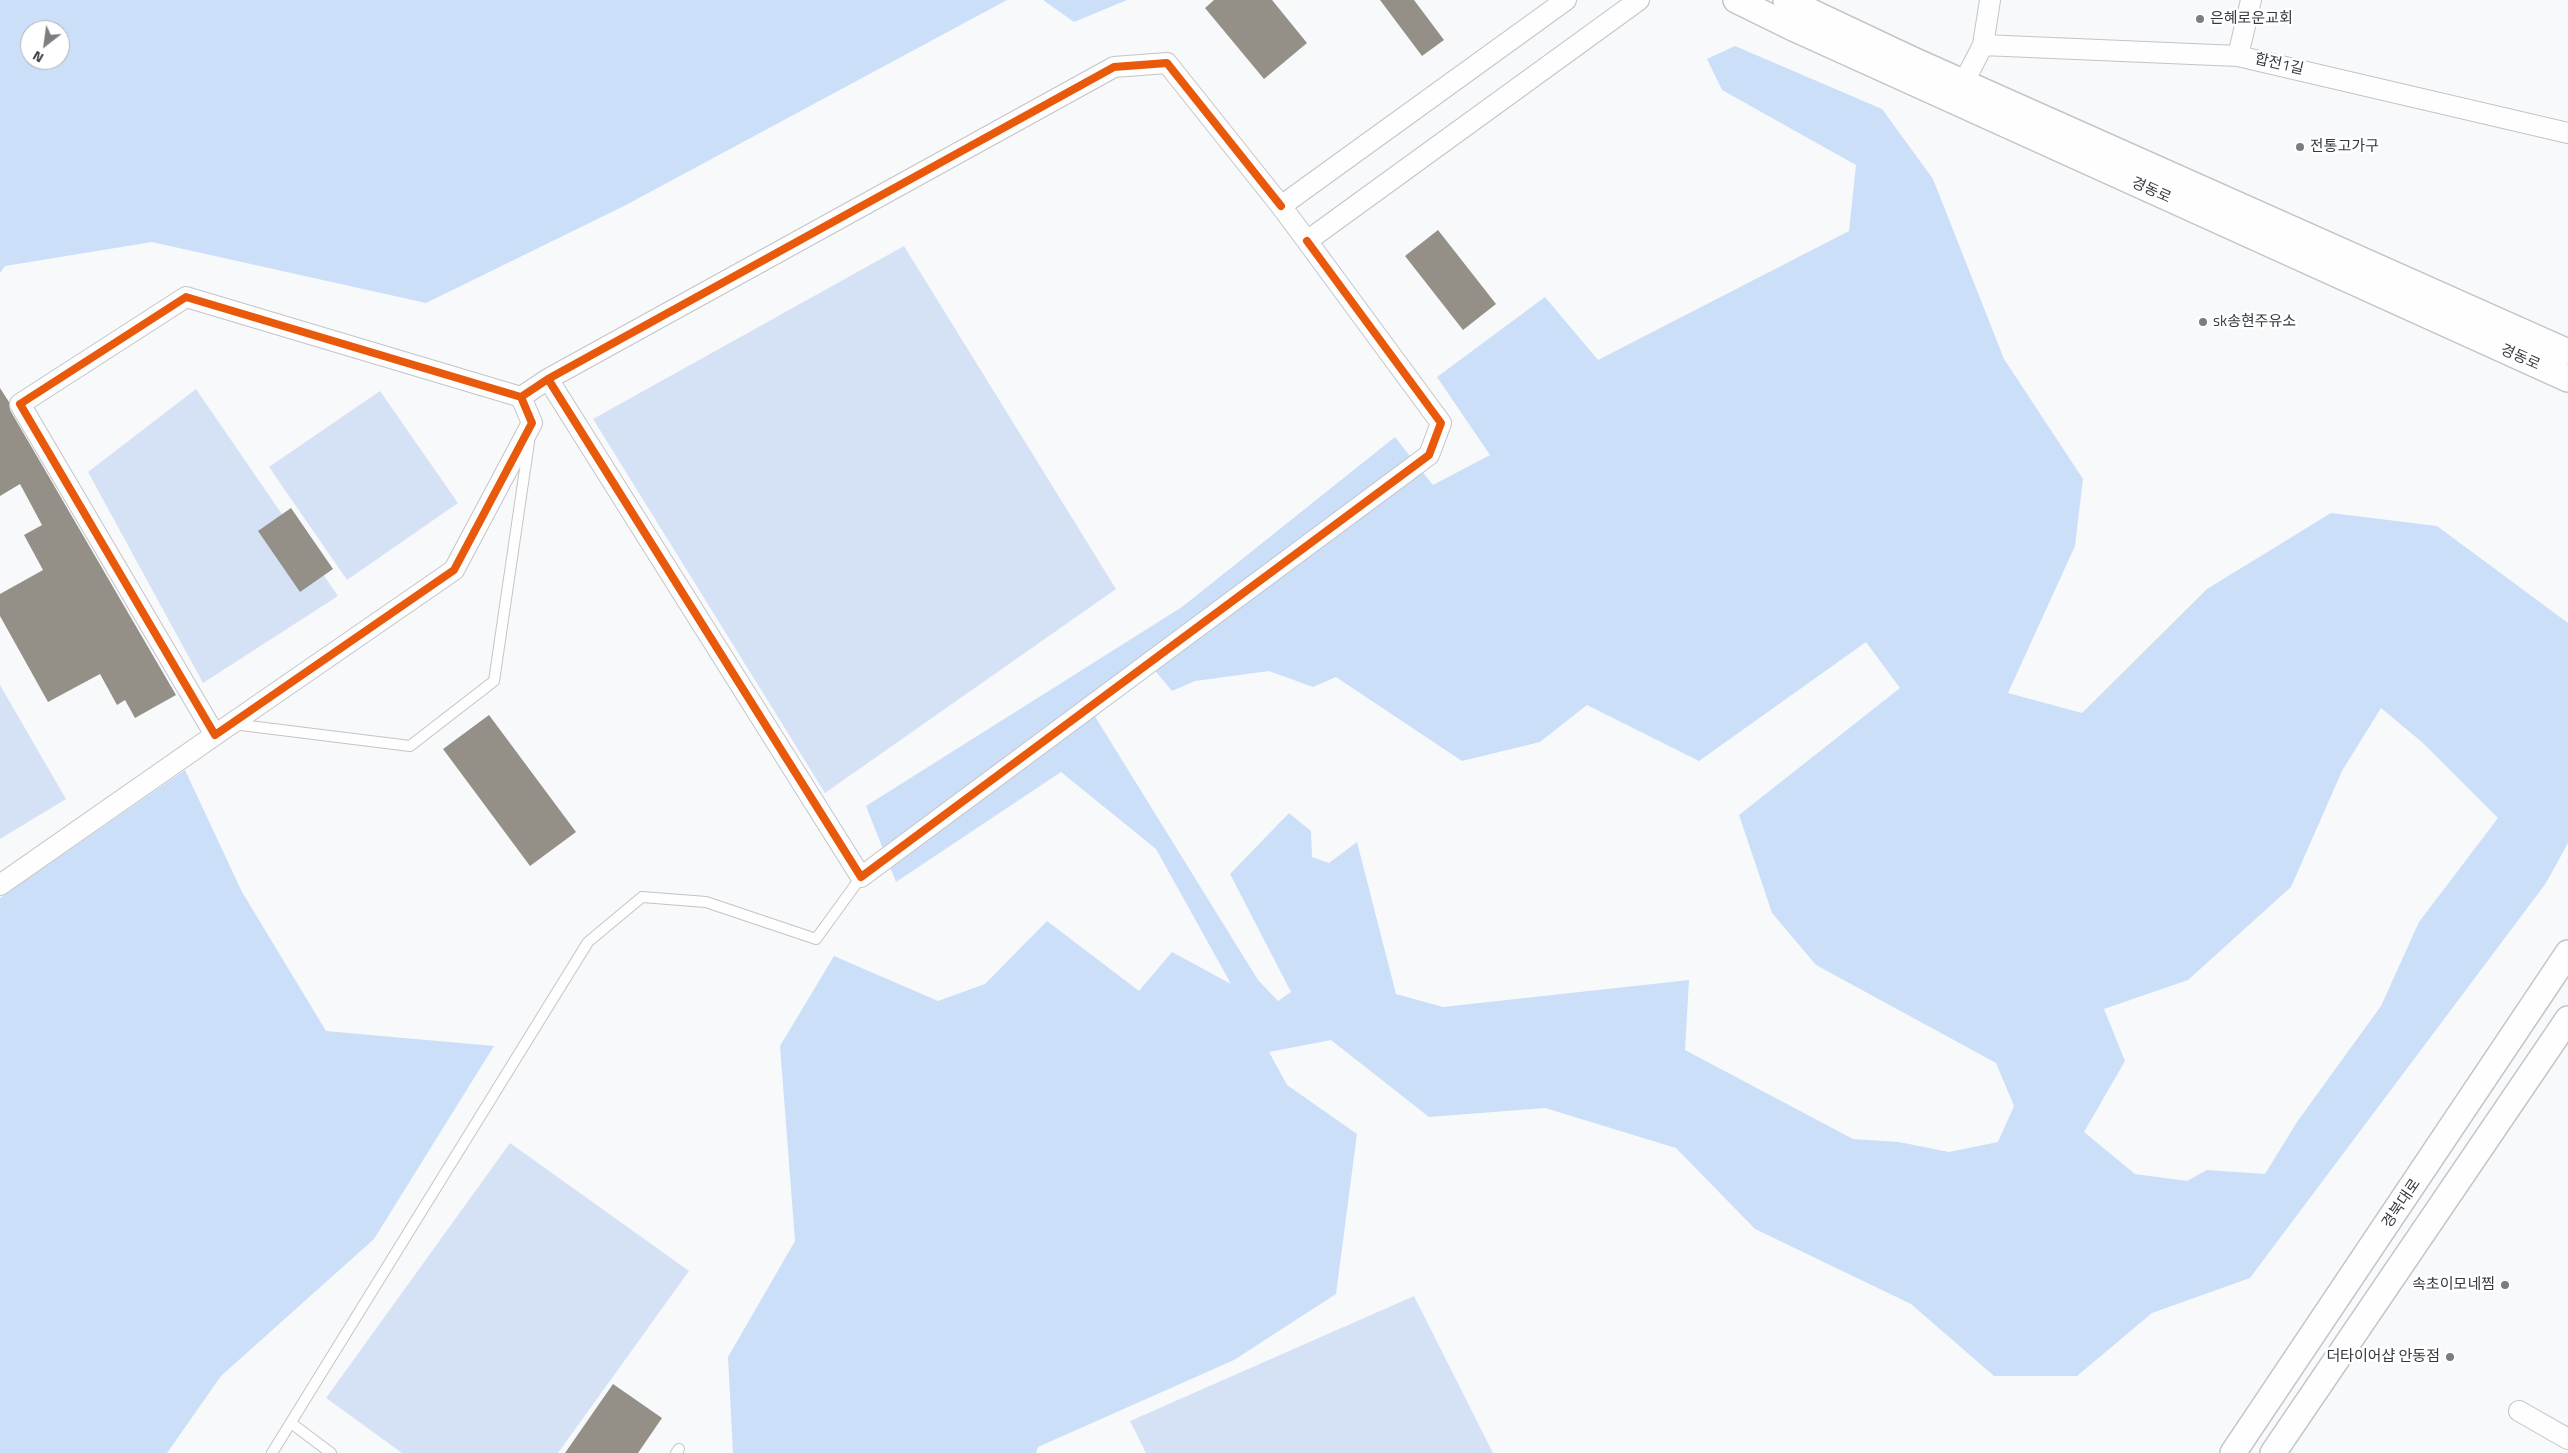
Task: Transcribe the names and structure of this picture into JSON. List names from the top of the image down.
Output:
{
  "streets": {
    "street": ["합전1길", "경동로", "경북대로"]
  },
  "places": [
    "은혜로운교회",
    "전통고가구",
    "sk송현주유소",
    "속초이모네찜",
    "더타이어샵 안동점"
  ],
  "north": "bottom left"
}
